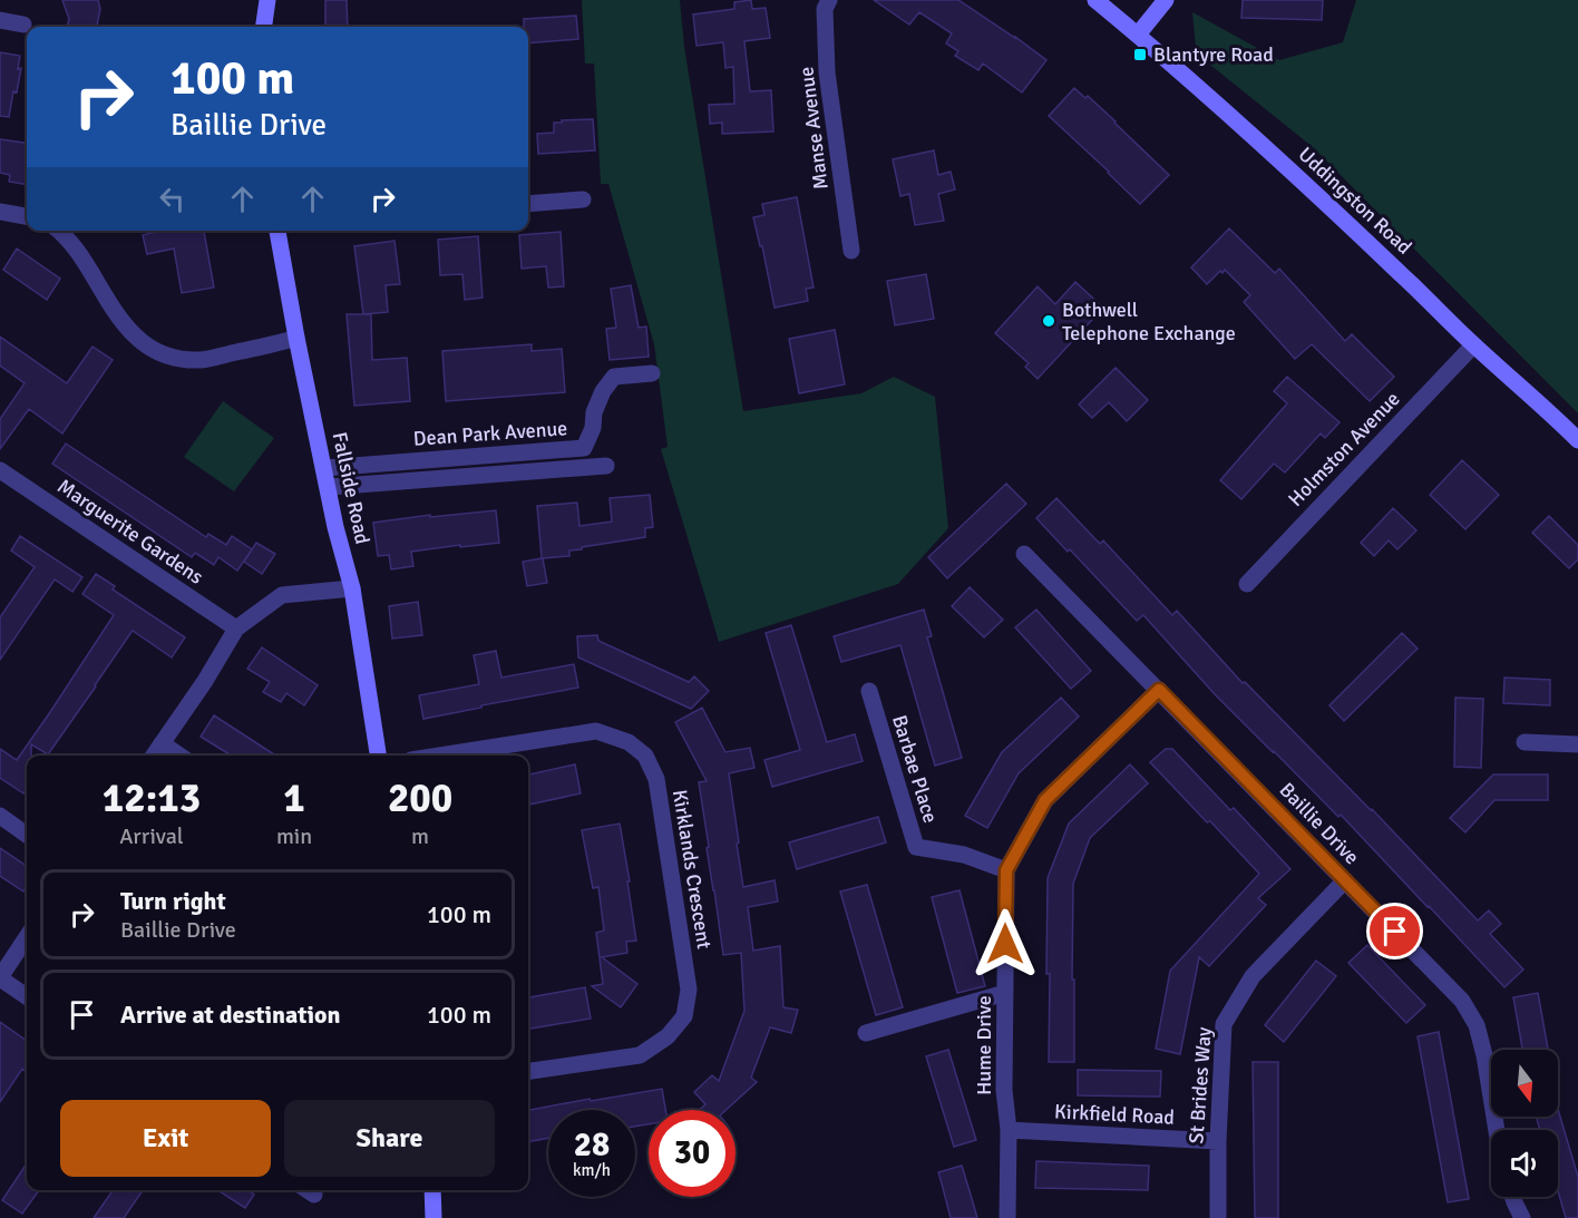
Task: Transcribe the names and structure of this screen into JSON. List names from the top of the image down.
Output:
{
  "streets": {
    "street": [
      "Manse Avenue",
      "Uddingston Road",
      "Dean Park Avenue",
      "Holmston Avenue",
      "Fallside Road",
      "Marguerite Gardens",
      "Barbae Place",
      "Baillie Drive",
      "Kirklands Crescent",
      "Hume Drive",
      "St Brides Way",
      "Kirkfield Road"
    ]
  },
  "crossings": [
    ["Uddingston Road", "Holmston Avenue"],
    ["Dean Park Avenue", "Fallside Road"],
    ["Barbae Place", "Hume Drive"],
    ["Baillie Drive", "Hume Drive"],
    ["Baillie Drive", "St Brides Way"],
    ["Hume Drive", "Kirkfield Road"],
    ["St Brides Way", "Kirkfield Road"]
  ],
  "places": {
    "transit": ["Blantyre Road"],
    "other": ["Bothwell Telephone Exchange"]
  },
  "north": "bottom",
  "page": {
    "turn": ["100 m", "Baillie Drive"],
    "eta": [
      "12:13",
      "Arrival",
      "1",
      "min",
      "200",
      "m"
    ],
    "list": [
      {
        "name": "Turn right",
        "note": "Baillie Drive",
        "value": "100 m"
      },
      {
        "name": "Arrive at destination",
        "value": "100 m"
      }
    ],
    "buttons": ["Exit", "Share"],
    "speed": "28 km/h",
    "limit": "30"
  }
}
